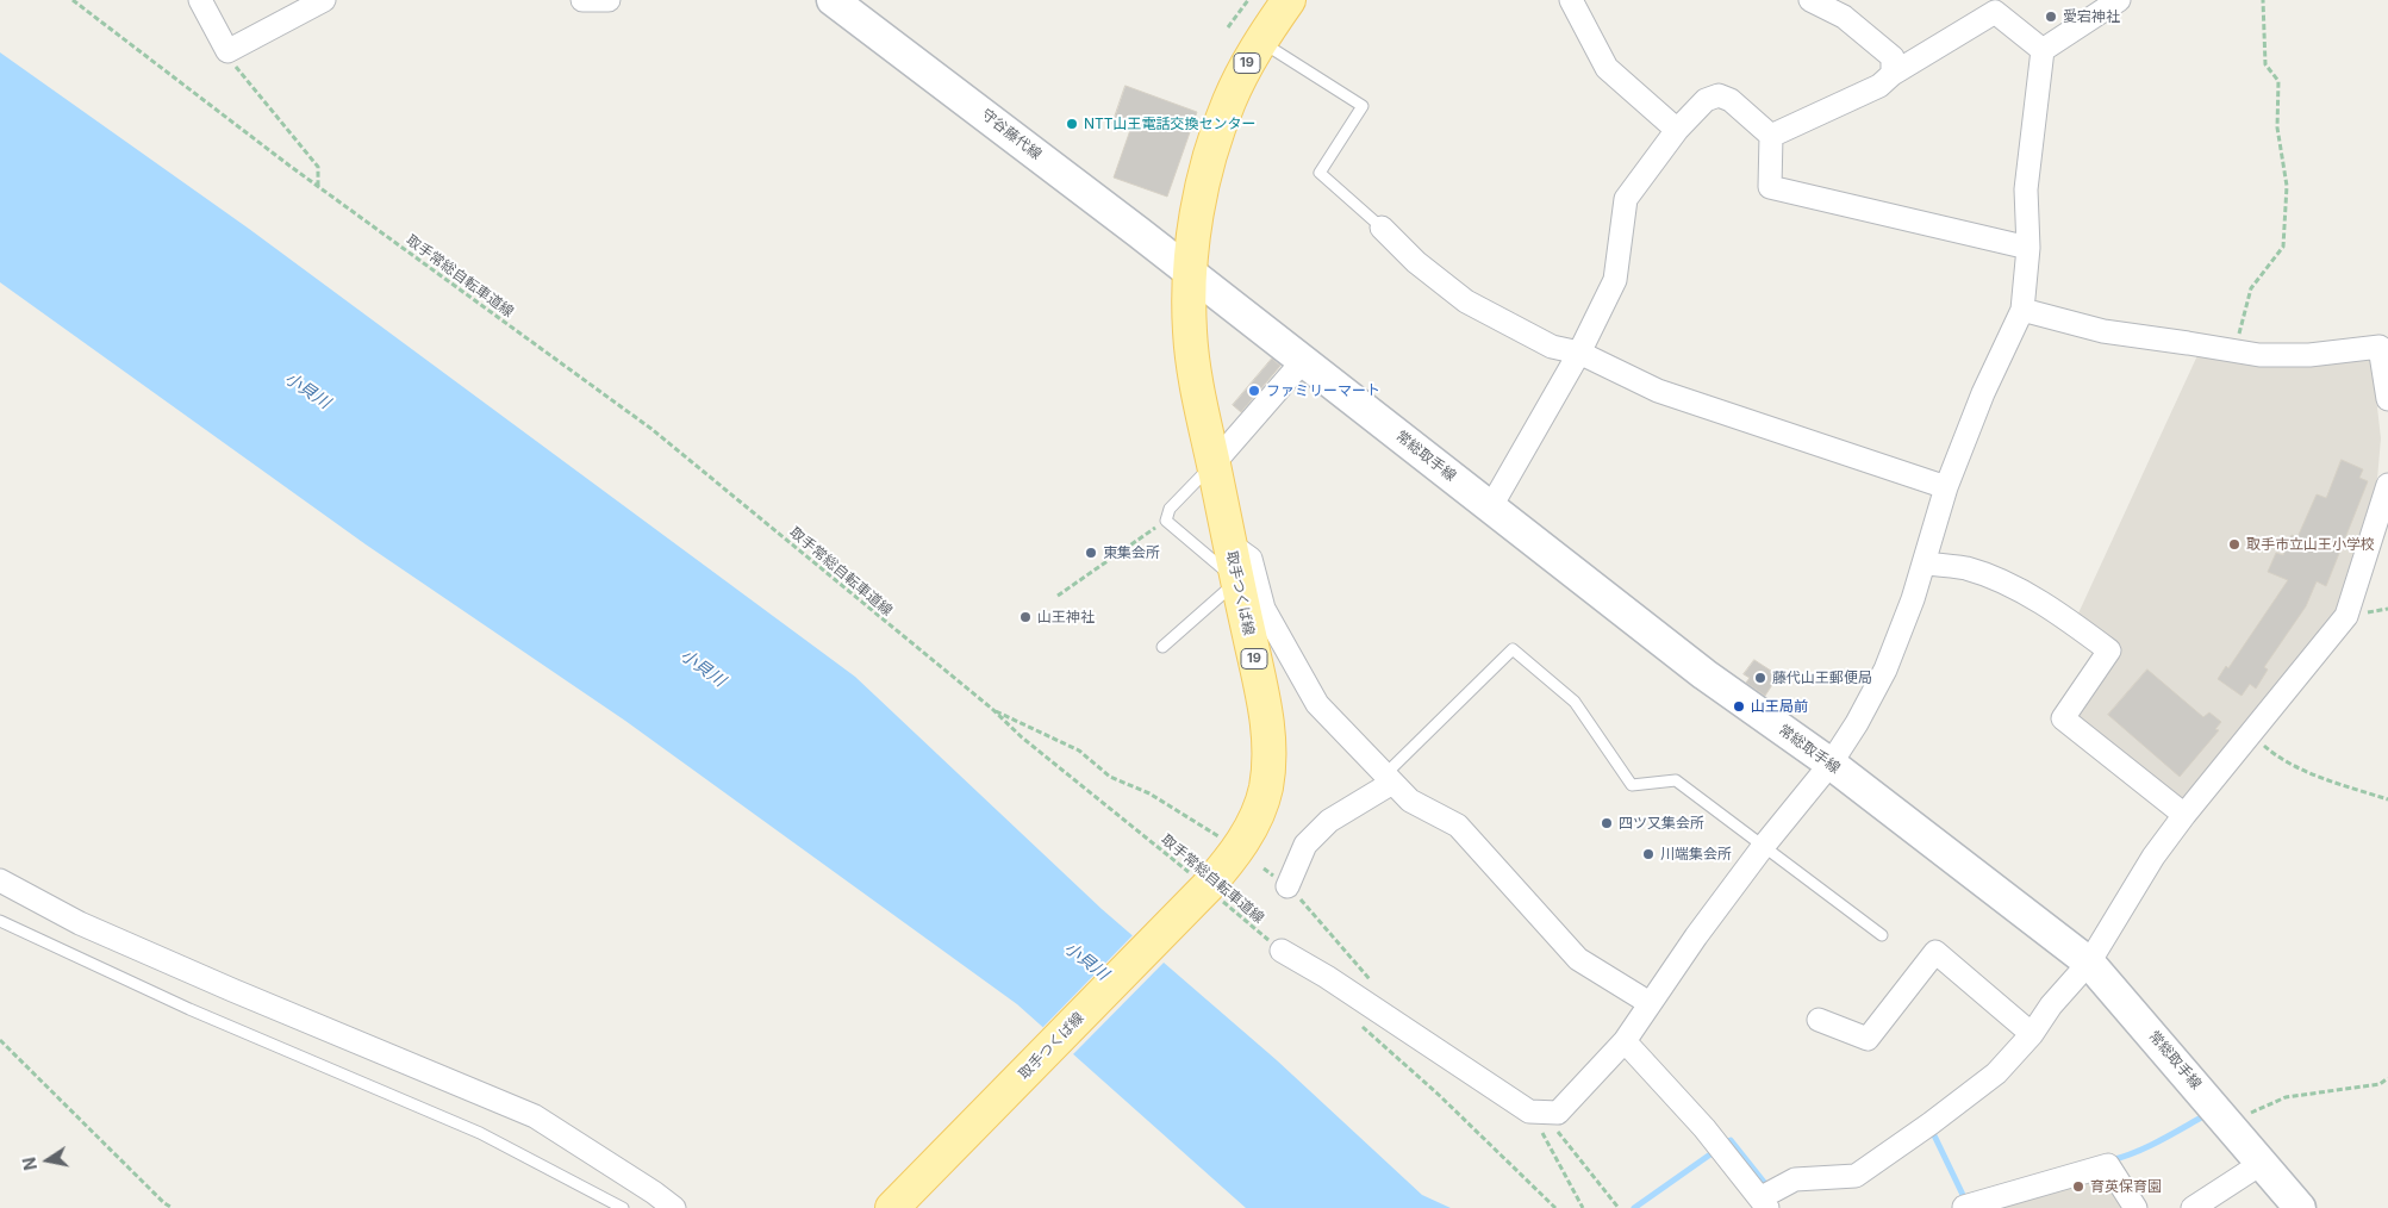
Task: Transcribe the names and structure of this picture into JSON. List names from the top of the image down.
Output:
{
  "streets": {
    "main road": [
      "19",
      "守谷藤代線",
      "常総取手線",
      "取手つくば線"
    ],
    "path": ["取手常総自転車道線"]
  },
  "crossings": [
    ["守谷藤代線", "常総取手線"],
    ["守谷藤代線", "取手つくば線"],
    ["取手常総自転車道線", "取手つくば線"],
    ["常総取手線", "取手つくば線"]
  ],
  "water": ["小貝川"],
  "places": [
    "愛宕神社",
    "NTT山王電話交換センター",
    "ファミリーマート",
    "取手市立山王小学校",
    "東集会所",
    "山王神社",
    "藤代山王郵便局",
    "山王局前",
    "四ツ又集会所",
    "川端集会所",
    "育英保育園"
  ],
  "north": "left"
}
